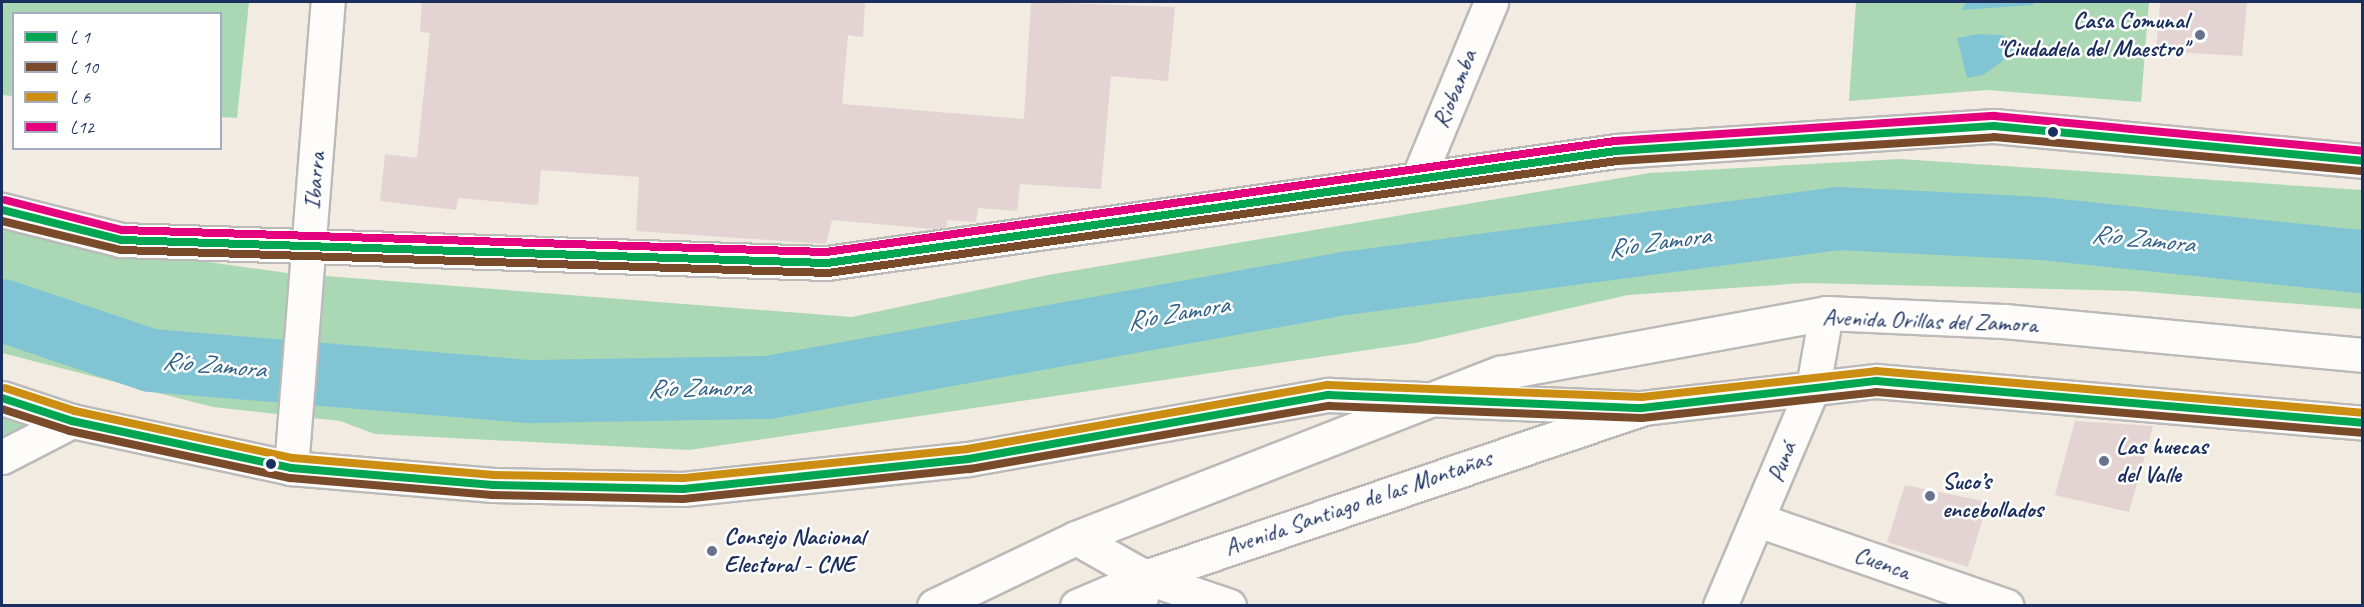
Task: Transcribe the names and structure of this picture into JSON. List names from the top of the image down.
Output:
{
  "streets": {
    "main road": [
      "Riobamba",
      "Ibarra",
      "Avenida Orillas del Zamora",
      "Puná",
      "Avenida Santiago de las Montañas",
      "Cuenca"
    ]
  },
  "crossings": [
    ["Ibarra", "Avenida Orillas del Zamora"],
    ["Avenida Orillas del Zamora", "Puná"],
    ["Avenida Orillas del Zamora", "Avenida Santiago de las Montañas"],
    ["Puná", "Cuenca"]
  ],
  "water": ["Río Zamora"],
  "places": [
    "Casa Comunal \"Ciudadela del Maestro\"",
    "Las huecas del Valle",
    "Suco’s encebollados",
    "Consejo Nacional Electoral - CNE"
  ],
  "lines": ["transit line L12"],
  "legend": [
    "L 1",
    "L 10",
    "L 6",
    "L12"
  ]
}
